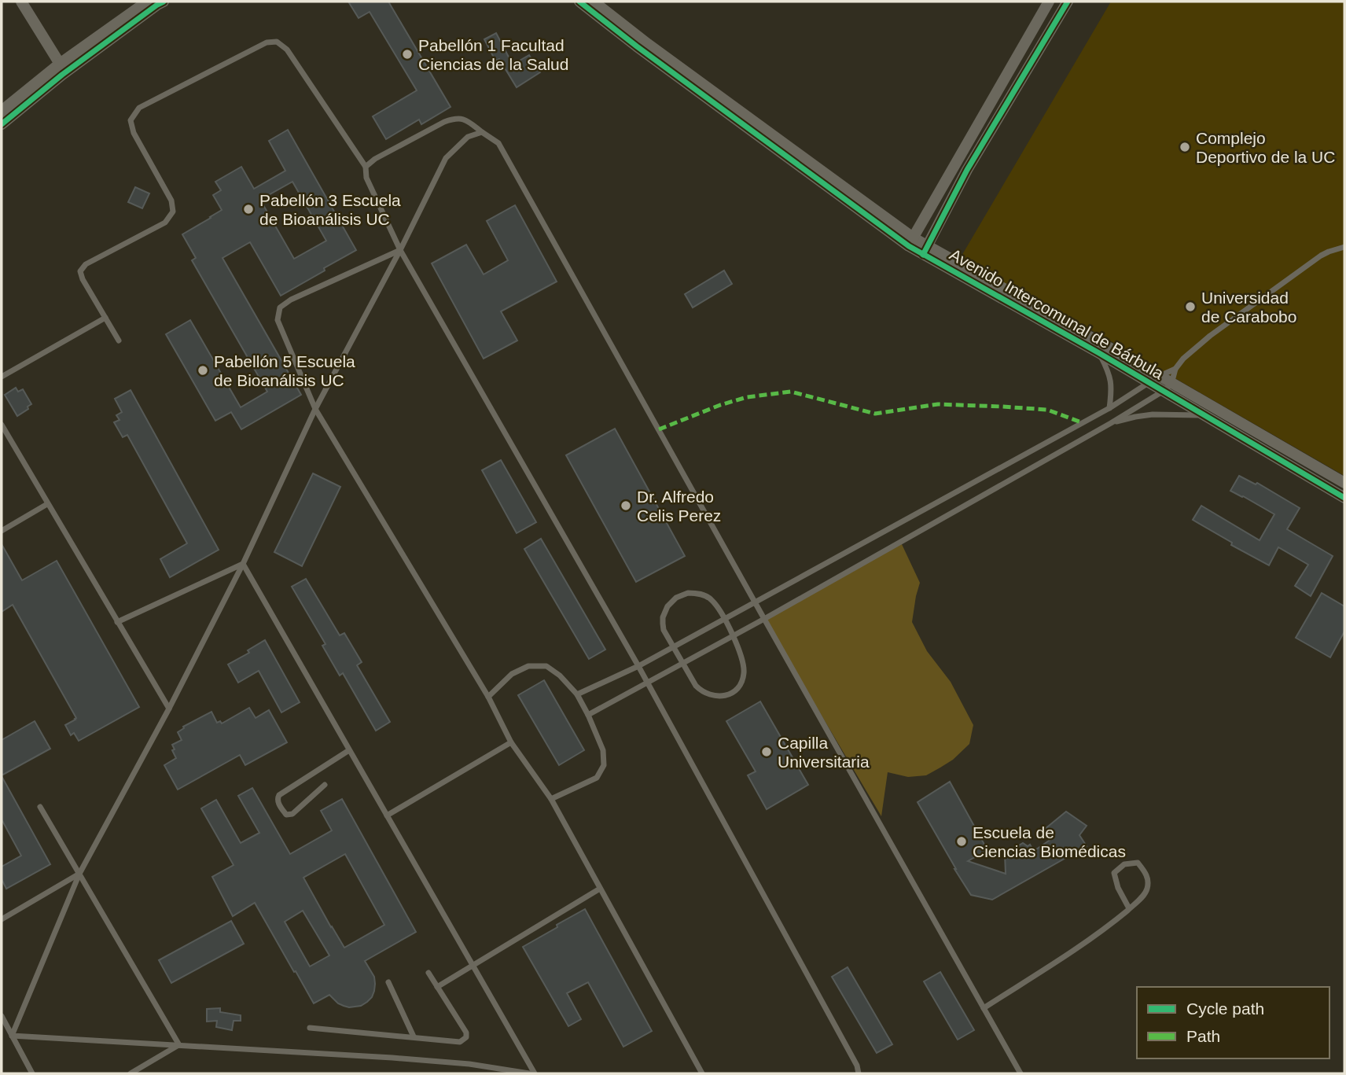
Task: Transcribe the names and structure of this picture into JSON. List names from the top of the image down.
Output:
{
  "streets": {
    "street": ["Avenido Intercomunal de Bárbula"]
  },
  "places": [
    "Pabellón 1 Facultad Ciencias de la Salud",
    "Complejo Deportivo de la UC",
    "Pabellón 3 Escuela de Bioanálisis UC",
    "Universidad de Carabobo",
    "Pabellón 5 Escuela de Bioanálisis UC",
    "Dr. Alfredo Celis Perez",
    "Capilla Universitaria",
    "Escuela de Ciencias Biomédicas"
  ],
  "legend": ["Cycle path", "Path"]
}
